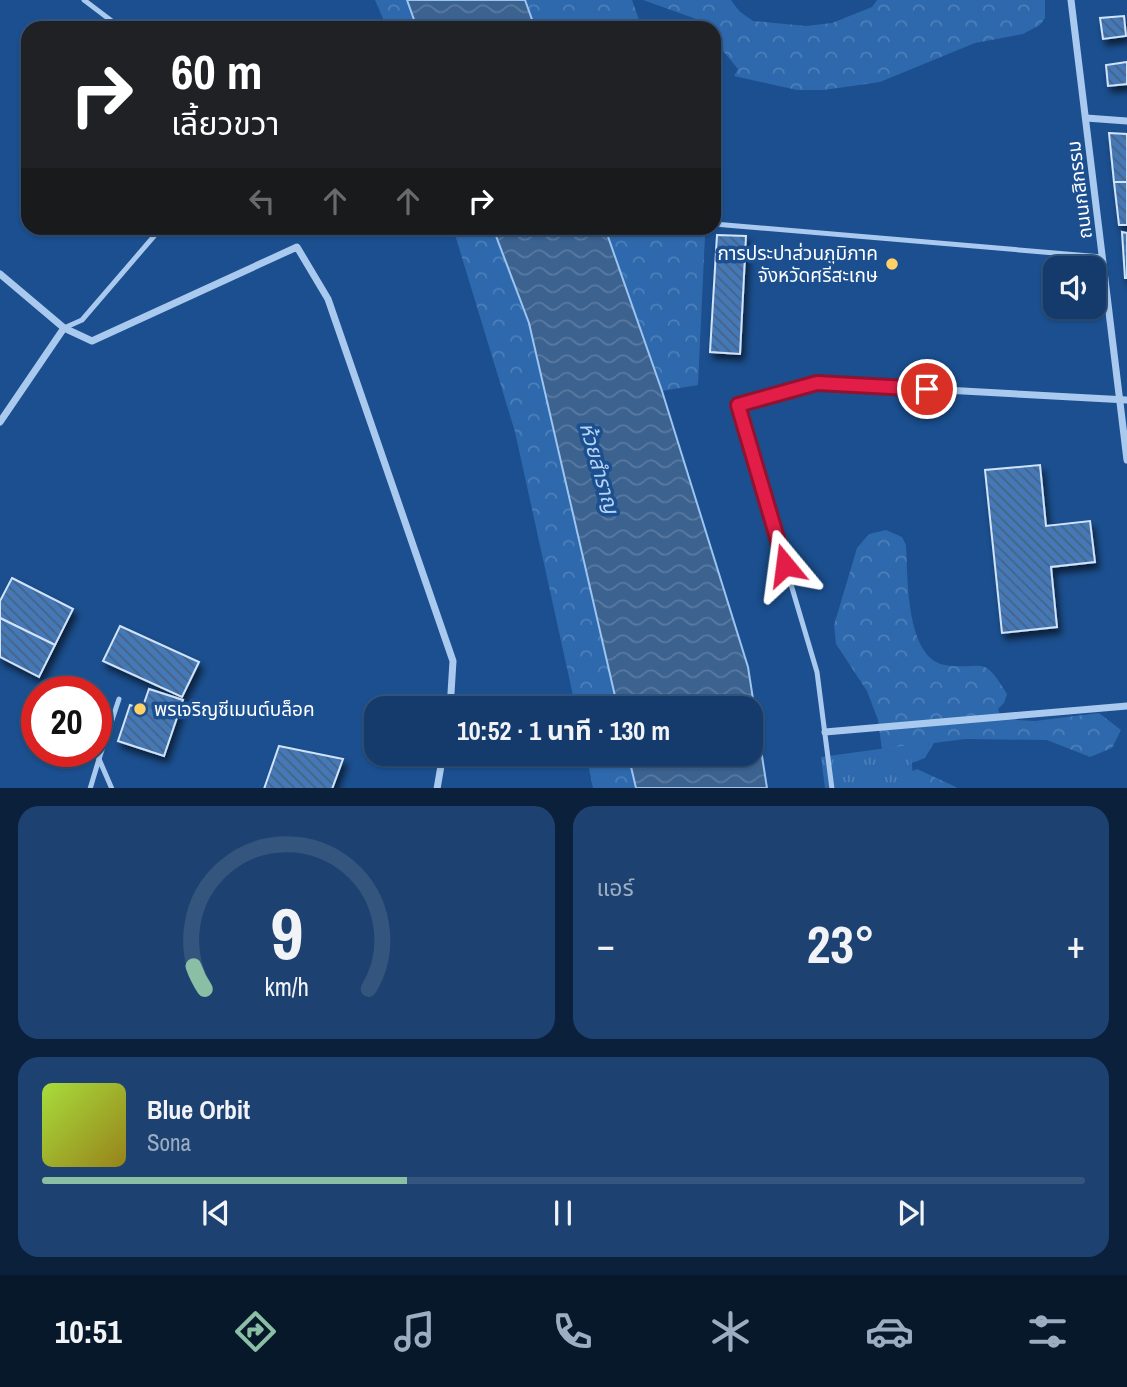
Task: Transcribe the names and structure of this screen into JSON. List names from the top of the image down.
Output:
{
  "streets": {
    "street": ["ถนนกสิกรรม"]
  },
  "water": ["ห้วยสำราญ"],
  "places": ["การประปาส่วนภูมิภาค จังหวัดศรีสะเกษ", "พรเจริญซีเมนต์บล็อค"],
  "page": {
    "turn": ["60 m", "เลี้ยวขวา"],
    "limit": "20",
    "trip": "10:52 · 1 นาที · 130 m",
    "tile": "แอร์",
    "heat": ["−", "23°", "+"],
    "song": ["Blue Orbit", "Sona"],
    "tabs": "10:51",
    "gauge": ["9", "km/h"]
  }
}
